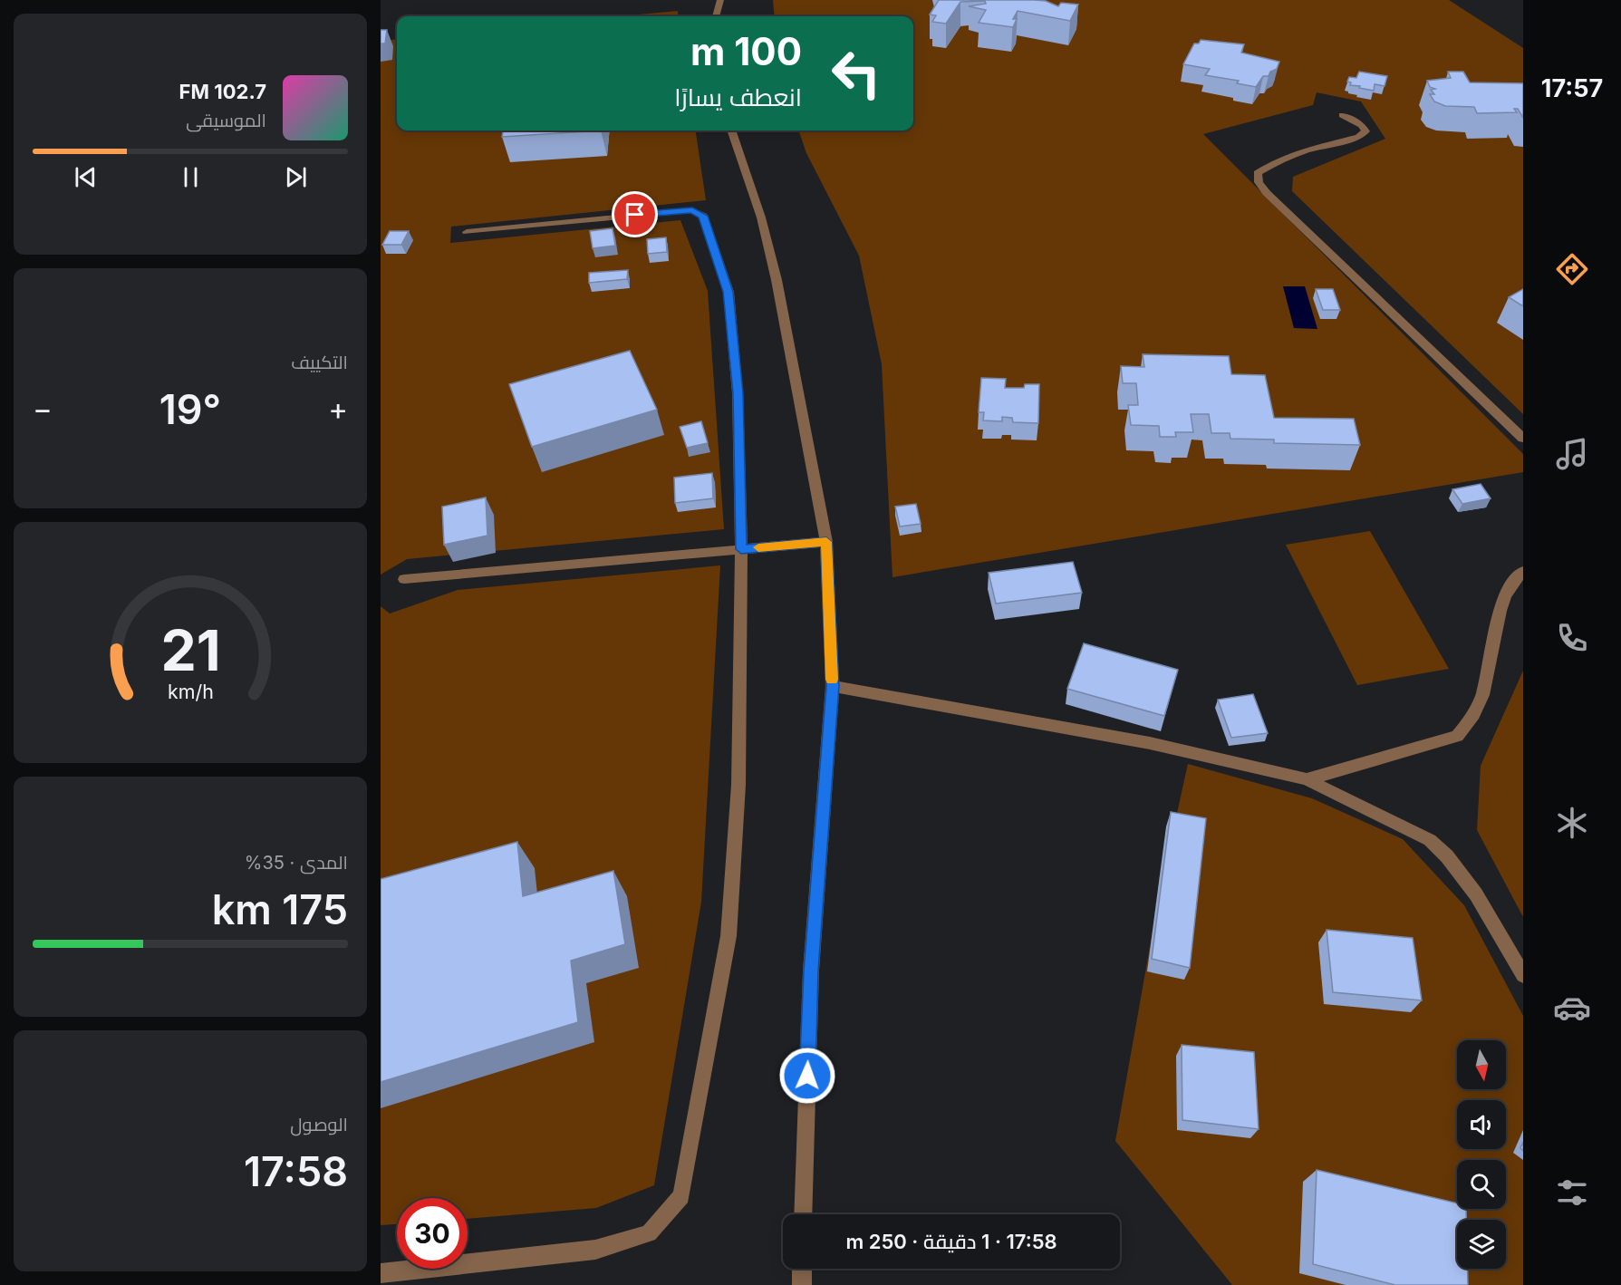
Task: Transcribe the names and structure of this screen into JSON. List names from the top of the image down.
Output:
{
  "north": "bottom",
  "page": {
    "tabs": "17:57",
    "turn": ["100 m", "انعطف يسارًا"],
    "song": ["102.7 FM", "الموسيقى"],
    "tile": [
      "التكييف",
      ["المدى · 35%", "175 km"],
      ["الوصول", "17:58"]
    ],
    "heat": ["−", "19°", "+"],
    "limit": "30",
    "trip": "17:58 · 1 دقيقة · 250 m",
    "gauge": ["21", "km/h"]
  }
}
